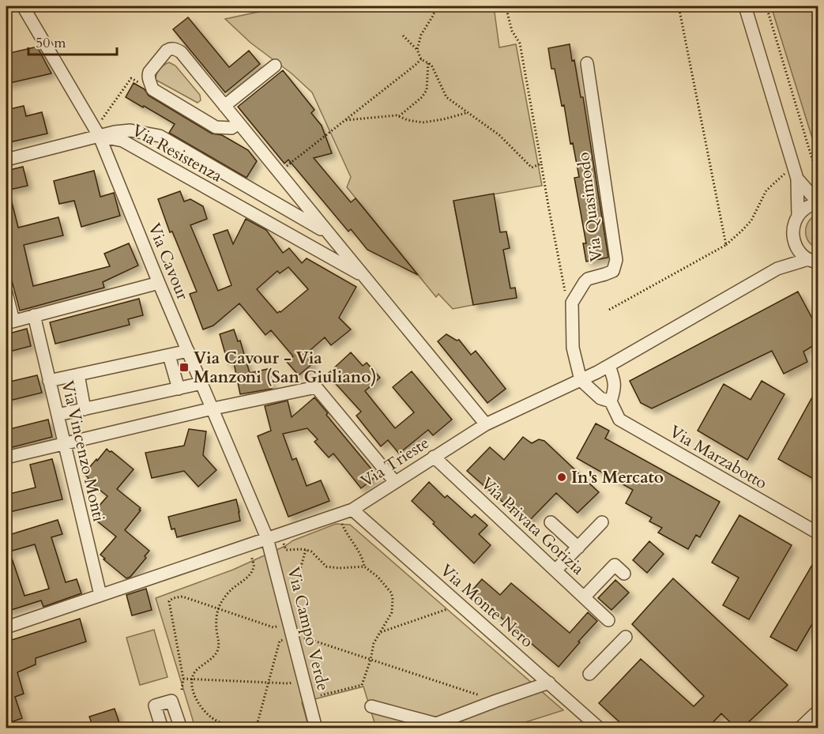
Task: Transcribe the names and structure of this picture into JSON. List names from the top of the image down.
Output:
{
  "streets": {
    "street": [
      "Via Resistenza",
      "Via Quasimodo",
      "Via Cavour",
      "Via Vincenzo Monti",
      "Via Marzabotto",
      "Via Trieste",
      "Via Privata Gorizia",
      "Via Monte Nero",
      "Via Campo Verde"
    ]
  },
  "crossings": [
    ["Via Resistenza", "Via Cavour"],
    ["Via Resistenza", "Via Trieste"],
    ["Via Quasimodo", "Via Trieste"],
    ["Via Cavour", "Via Trieste"],
    ["Via Cavour", "Via Campo Verde"],
    ["Via Vincenzo Monti", "Via Trieste"],
    ["Via Trieste", "Via Privata Gorizia"],
    ["Via Trieste", "Via Monte Nero"],
    ["Via Trieste", "Via Campo Verde"]
  ],
  "places": {
    "transit": ["Via Cavour - Via Manzoni (San Giuliano)"],
    "other": ["In's Mercato"]
  },
  "scale_bar": "50 m"
}
